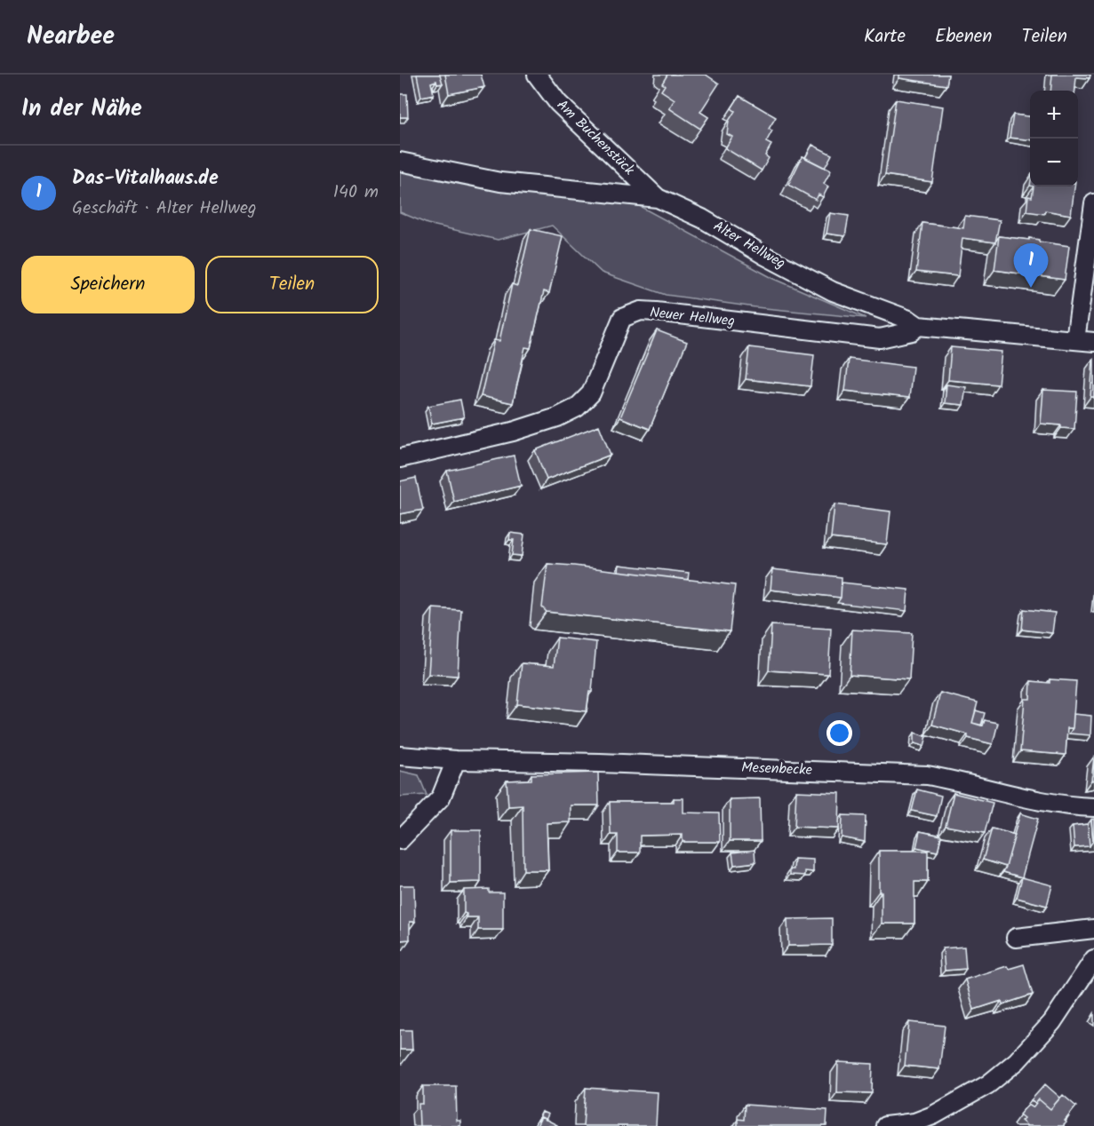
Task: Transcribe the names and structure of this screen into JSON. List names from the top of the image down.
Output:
{
  "streets": {
    "street": [
      "Am Buchenstück",
      "Alter Hellweg",
      "Neuer Hellweg",
      "Mesenbecke"
    ]
  },
  "crossings": [
    ["Am Buchenstück", "Alter Hellweg"],
    ["Alter Hellweg", "Neuer Hellweg"]
  ],
  "page": {
    "header": "Nearbee",
    "nav": ["Karte", "Ebenen", "Teilen"],
    "heading": "In der Nähe",
    "map_buttons": ["+", "−"],
    "list": [
      {
        "mark": "1",
        "name": "Das-Vitalhaus.de",
        "note": "Geschäft · Alter Hellweg",
        "value": "140 m"
      }
    ],
    "buttons": ["Speichern", "Teilen"],
    "pins": "1"
  }
}
